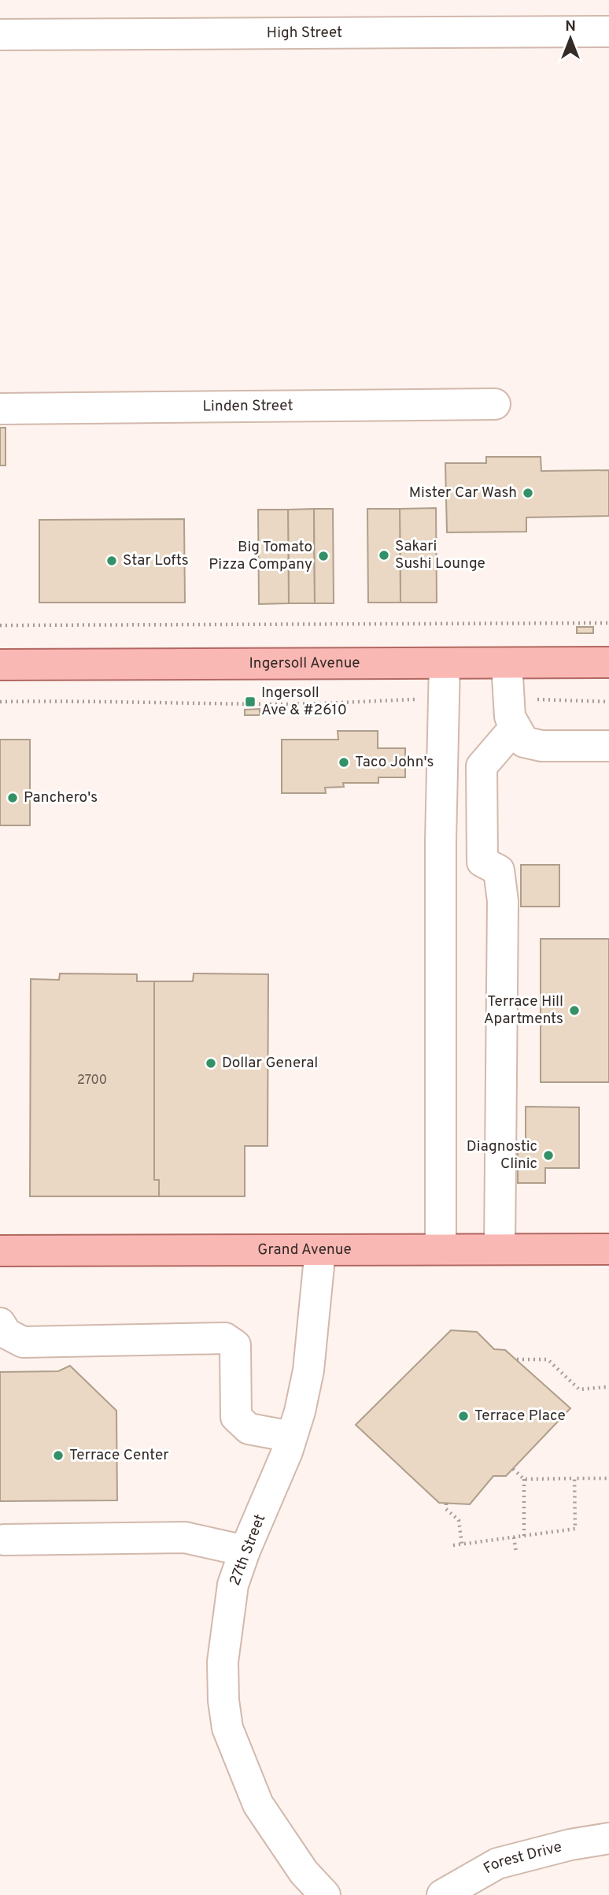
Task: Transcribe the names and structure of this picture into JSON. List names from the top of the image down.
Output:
{
  "streets": {
    "main road": ["Ingersoll Avenue", "Grand Avenue"],
    "street": [
      "High Street",
      "Linden Street",
      "27th Street",
      "Forest Drive"
    ]
  },
  "crossings": [
    ["Grand Avenue", "27th Street"]
  ],
  "places": {
    "other": [
      "Mister Car Wash",
      "Sakari Sushi Lounge",
      "Big Tomato Pizza Company",
      "Star Lofts",
      "Taco John's",
      "Panchero's",
      "Terrace Hill Apartments",
      "Dollar General",
      "Diagnostic Clinic",
      "Terrace Place",
      "Terrace Center"
    ],
    "transit": ["Ingersoll Ave & #2610"]
  },
  "house_numbers": ["2700"],
  "north": "top"
}
